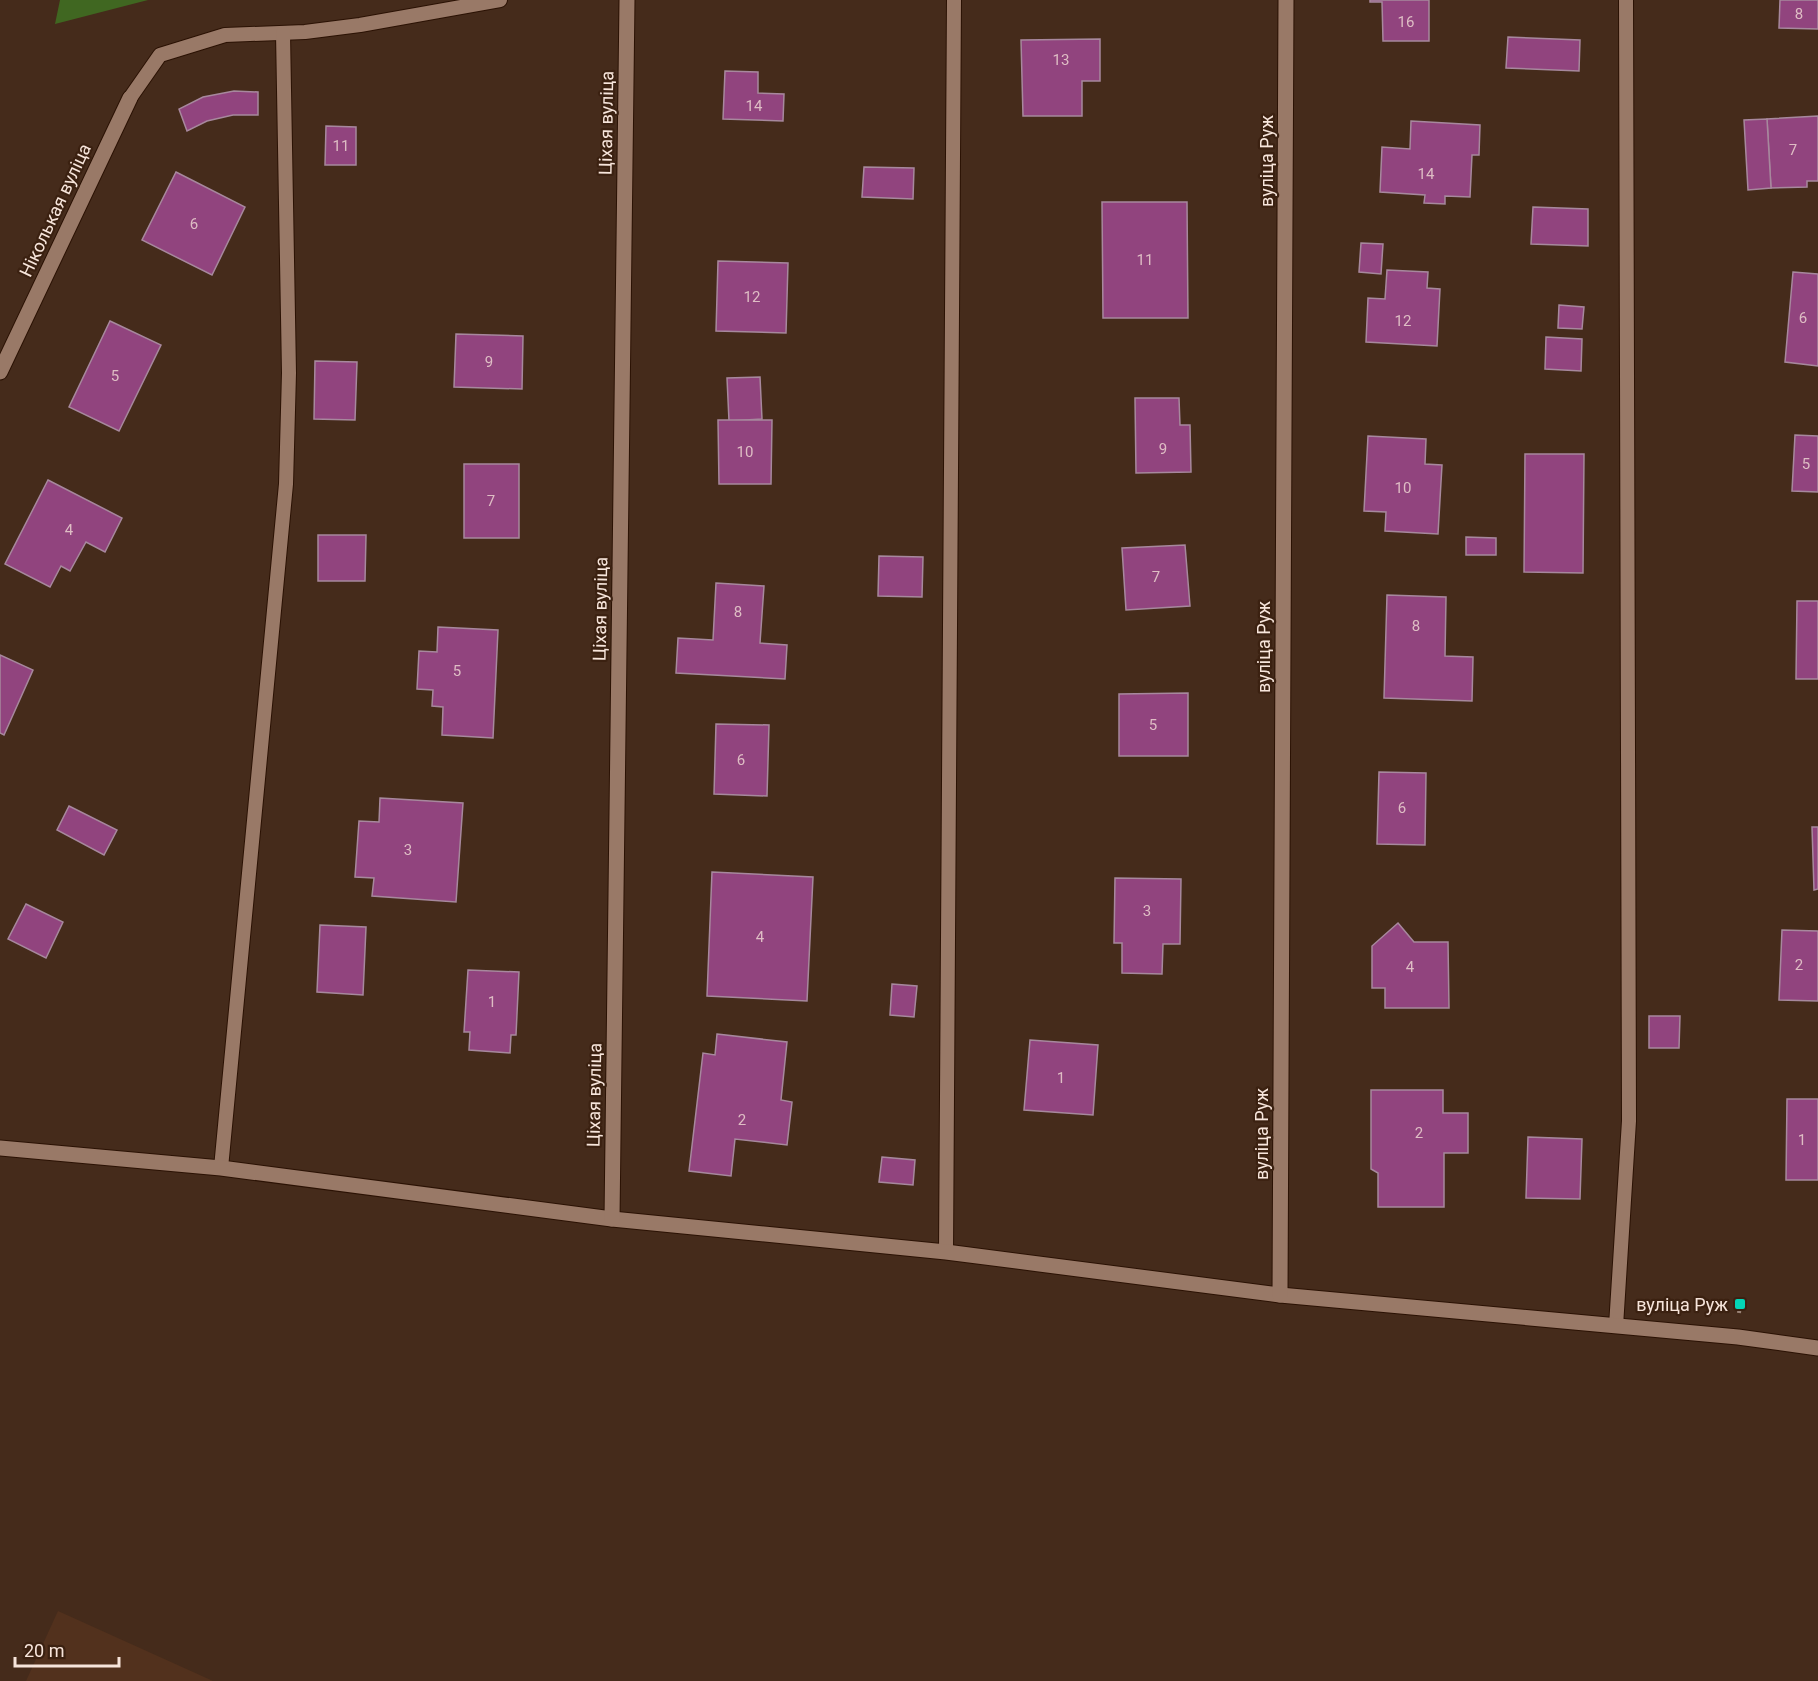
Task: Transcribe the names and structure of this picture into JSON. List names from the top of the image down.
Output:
{
  "streets": {
    "street": ["Ціхая вуліца", "вуліца Руж", "Ніколькая вуліца"]
  },
  "places": {
    "transit": ["вуліца Руж"]
  },
  "house_numbers": [
    "8",
    "16",
    "13",
    "14",
    "11",
    "7",
    "14",
    "6",
    "11",
    "12",
    "6",
    "12",
    "9",
    "5",
    "9",
    "10",
    "5",
    "10",
    "7",
    "4",
    "7",
    "8",
    "8",
    "5",
    "5",
    "6",
    "6",
    "3",
    "3",
    "4",
    "2",
    "4",
    "1",
    "1",
    "2",
    "2",
    "1"
  ],
  "scale_bar": "20 m"
}
